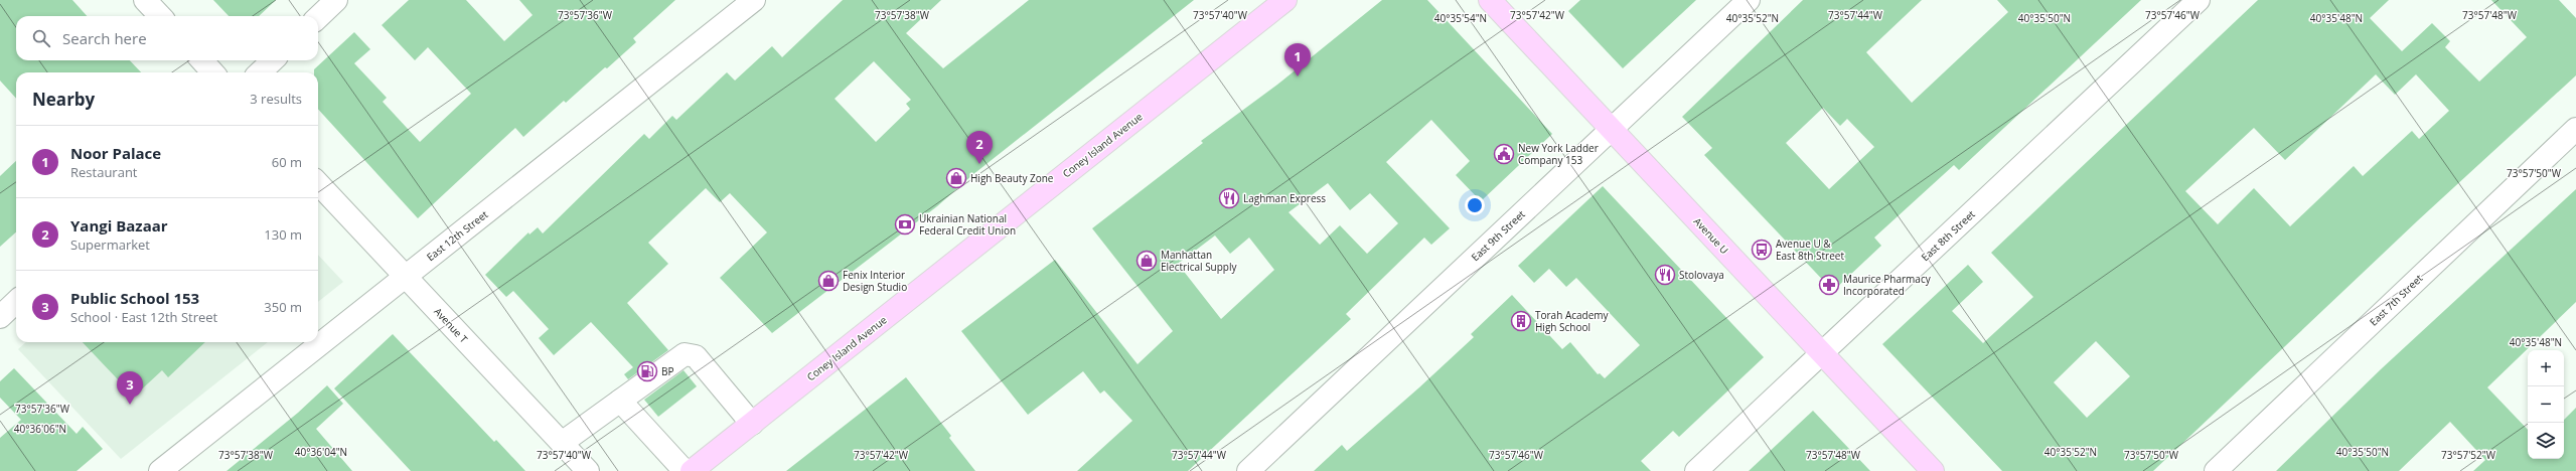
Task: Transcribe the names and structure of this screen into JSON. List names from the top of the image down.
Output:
{
  "streets": {
    "main road": ["Coney Island Avenue", "Avenue U"],
    "street": [
      "East 12th Street",
      "East 9th Street",
      "East 8th Street",
      "East 7th Street",
      "Avenue T"
    ]
  },
  "crossings": [
    ["East 12th Street", "Avenue T"],
    ["East 9th Street", "Avenue U"],
    ["Avenue U", "East 8th Street"]
  ],
  "places": {
    "public building": ["New York Ladder Company 153"],
    "shop": ["High Beauty Zone", "Manhattan Electrical Supply", "Fenix Interior Design Studio"],
    "restaurant": ["Laghman Express", "Stolovaya"],
    "bank": ["Ukrainian National Federal Credit Union"],
    "bus stop": ["Avenue U & East 8th Street"],
    "pharmacy": ["Maurice Pharmacy Incorporated"],
    "building": ["Torah Academy High School"],
    "fuel station": ["BP"]
  },
  "page": {
    "search": "Search here",
    "pins": ["1", "2", "3"],
    "heading": ["Nearby", "3 results"],
    "list": [
      {
        "mark": "1",
        "name": "Noor Palace",
        "note": "Restaurant",
        "value": "60 m"
      },
      {
        "mark": "2",
        "name": "Yangi Bazaar",
        "note": "Supermarket",
        "value": "130 m"
      },
      {
        "mark": "3",
        "name": "Public School 153",
        "note": "School · East 12th Street",
        "value": "350 m"
      }
    ],
    "map_buttons": ["+", "−"]
  },
  "coordinates": [
    "73°57'46\"W",
    "73°57'36\"W",
    "73°57'42\"W",
    "73°57'44\"W",
    "73°57'38\"W",
    "73°57'40\"W",
    "73°57'48\"W",
    "40°35'54\"N",
    "40°35'50\"N",
    "40°35'48\"N",
    "40°35'52\"N",
    "73°57'50\"W",
    "40°36'06\"N",
    "40°36'04\"N",
    "73°57'52\"W"
  ]
}
